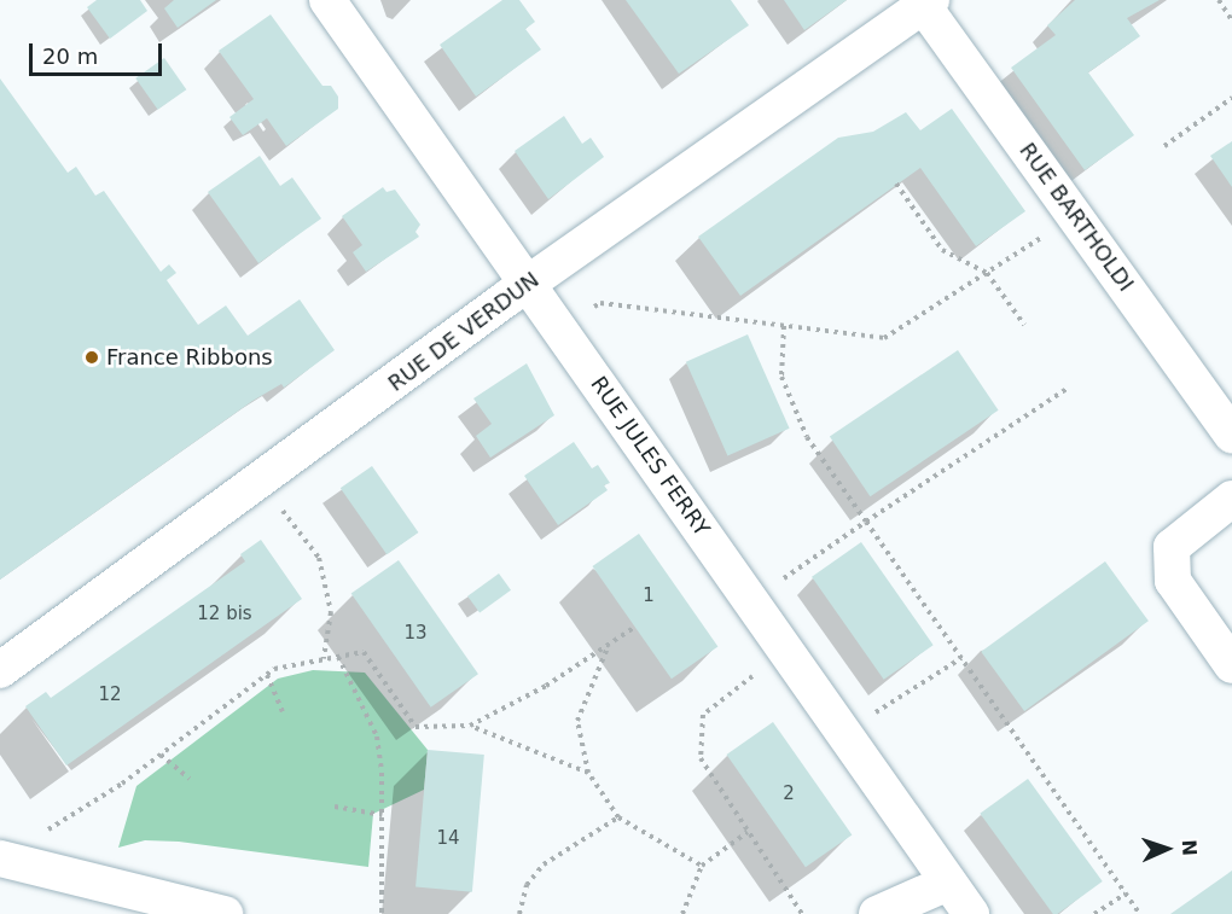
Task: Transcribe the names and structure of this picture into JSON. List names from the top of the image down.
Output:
{
  "streets": {
    "street": ["RUE BARTHOLDI", "RUE DE VERDUN", "RUE JULES FERRY"]
  },
  "crossings": [
    ["RUE BARTHOLDI", "RUE DE VERDUN"],
    ["RUE DE VERDUN", "RUE JULES FERRY"]
  ],
  "places": ["France Ribbons"],
  "house_numbers": [
    "1",
    "12 bis",
    "13",
    "12",
    "2",
    "14"
  ],
  "scale_bar": "20 m",
  "north": "right"
}
